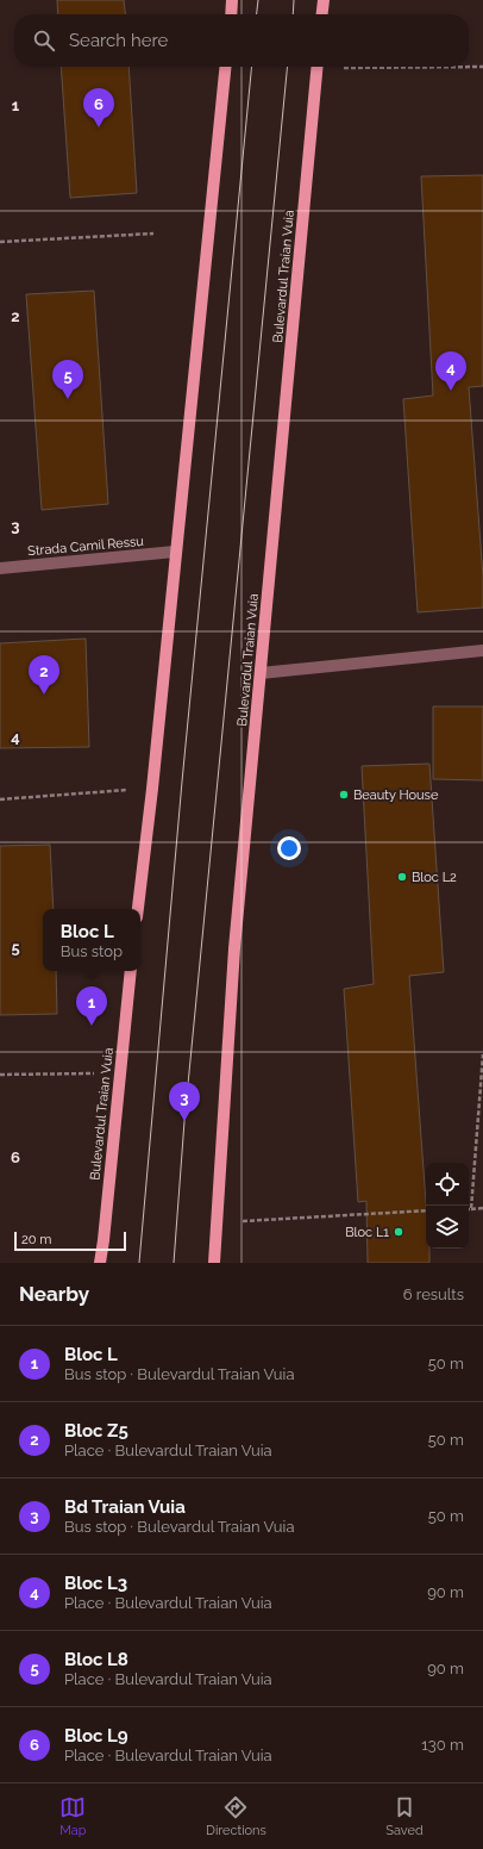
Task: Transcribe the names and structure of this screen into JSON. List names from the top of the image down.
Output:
{
  "streets": {
    "main road": ["Bulevardul Traian Vuia"],
    "street": ["Strada Camil Ressu"]
  },
  "places": ["Beauty House", "Bloc L2", "Bloc L1"],
  "scale_bar": "20 m",
  "page": {
    "search": "Search here",
    "pins": [
      "6",
      "4",
      "5",
      "2",
      "1",
      "3"
    ],
    "popup": ["Bloc L", "Bus stop"],
    "scale": "20 m",
    "heading": ["Nearby", "6 results"],
    "list": [
      {
        "mark": "1",
        "name": "Bloc L",
        "note": "Bus stop · Bulevardul Traian Vuia",
        "value": "50 m"
      },
      {
        "mark": "2",
        "name": "Bloc Z5",
        "note": "Place · Bulevardul Traian Vuia",
        "value": "50 m"
      },
      {
        "mark": "3",
        "name": "Bd Traian Vuia",
        "note": "Bus stop · Bulevardul Traian Vuia",
        "value": "50 m"
      },
      {
        "mark": "4",
        "name": "Bloc L3",
        "note": "Place · Bulevardul Traian Vuia",
        "value": "90 m"
      },
      {
        "mark": "5",
        "name": "Bloc L8",
        "note": "Place · Bulevardul Traian Vuia",
        "value": "90 m"
      },
      {
        "mark": "6",
        "name": "Bloc L9",
        "note": "Place · Bulevardul Traian Vuia",
        "value": "130 m"
      }
    ],
    "nav": ["Map", "Directions", "Saved"]
  },
  "grid": {
    "rows": [
      "1",
      "2",
      "3",
      "4",
      "5",
      "6"
    ]
  }
}
